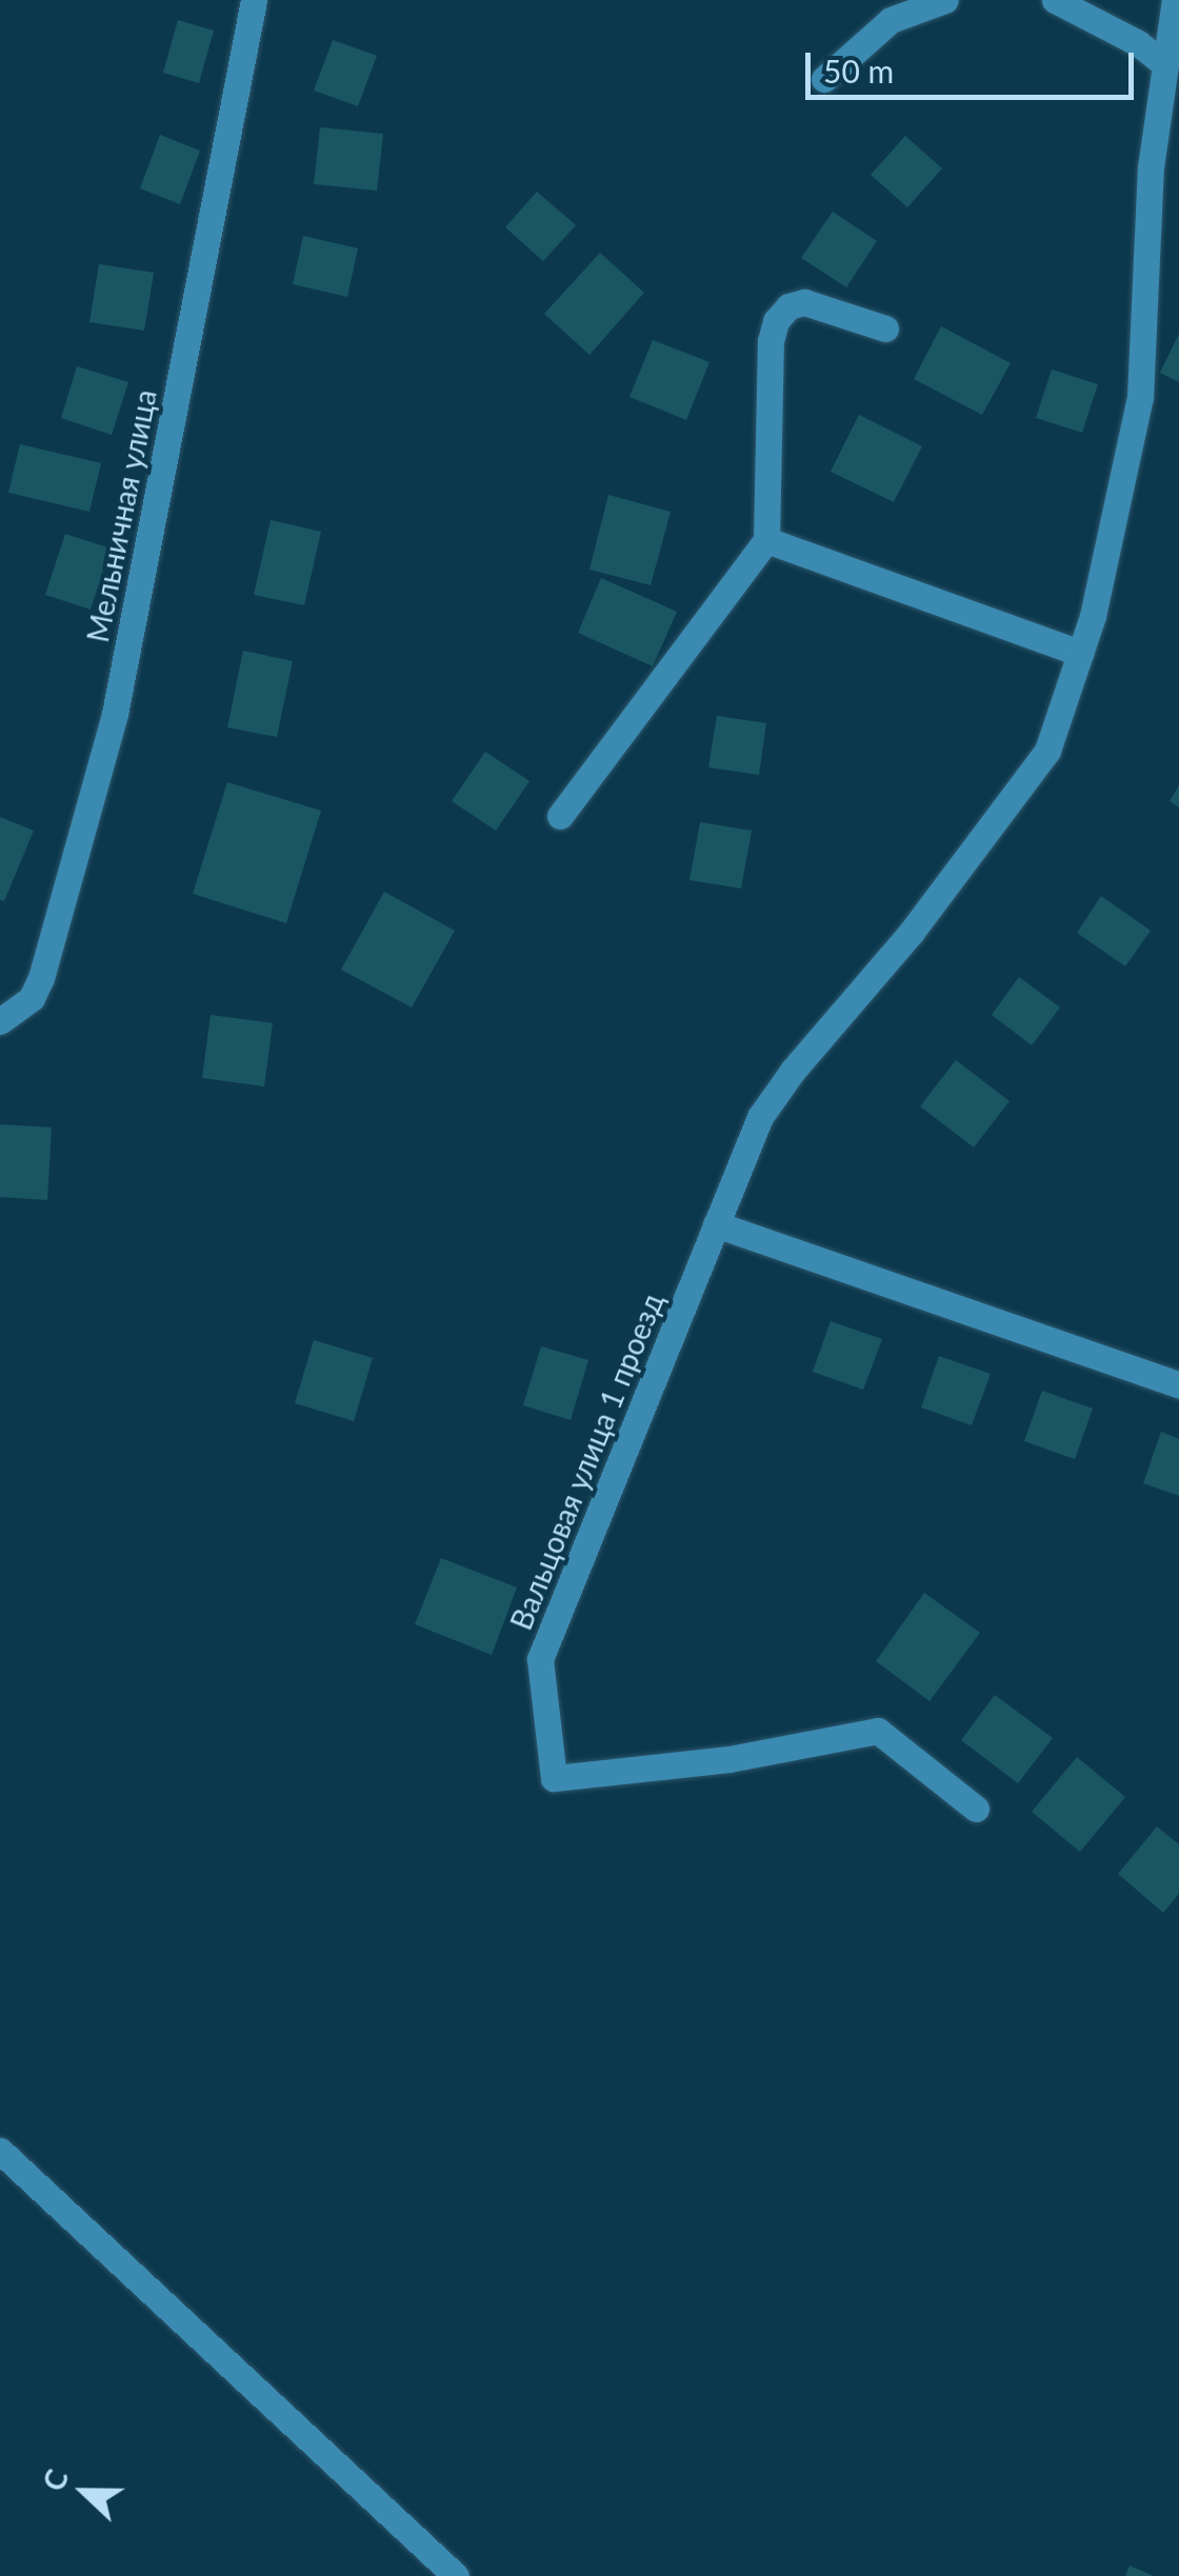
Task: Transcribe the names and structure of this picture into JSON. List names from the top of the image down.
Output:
{
  "streets": {
    "street": ["Мельничная улица", "Вальцовая улица 1 проезд"]
  },
  "scale_bar": "50 m",
  "north": "left"
}
